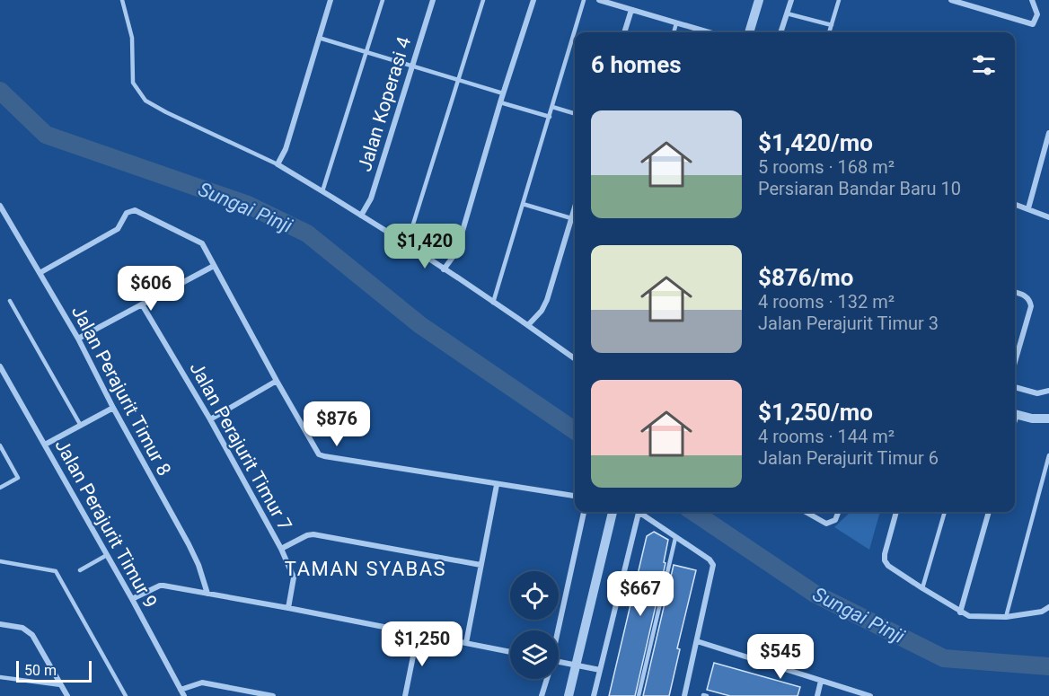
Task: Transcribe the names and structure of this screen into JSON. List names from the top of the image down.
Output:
{
  "streets": {
    "street": [
      "Jalan Koperasi 4",
      "Jalan Perajurit Timur 8",
      "Jalan Perajurit Timur 7",
      "Jalan Perajurit Timur 9"
    ]
  },
  "districts": ["TAMAN SYABAS"],
  "water": ["Sungai Pinji"],
  "scale_bar": "50 m",
  "page": {
    "heading": "6 homes",
    "list": [
      {
        "name": "$1,420/mo",
        "note": "5 rooms · 168 m² · Persiaran Bandar Baru 10"
      },
      {
        "name": "$876/mo",
        "note": "4 rooms · 132 m² · Jalan Perajurit Timur 3"
      },
      {
        "name": "$1,250/mo",
        "note": "4 rooms · 144 m² · Jalan Perajurit Timur 6"
      }
    ],
    "price": [
      "$1,420",
      "$606",
      "$876",
      "$667",
      "$1,250",
      "$545"
    ],
    "scale": "50 m"
  }
}
